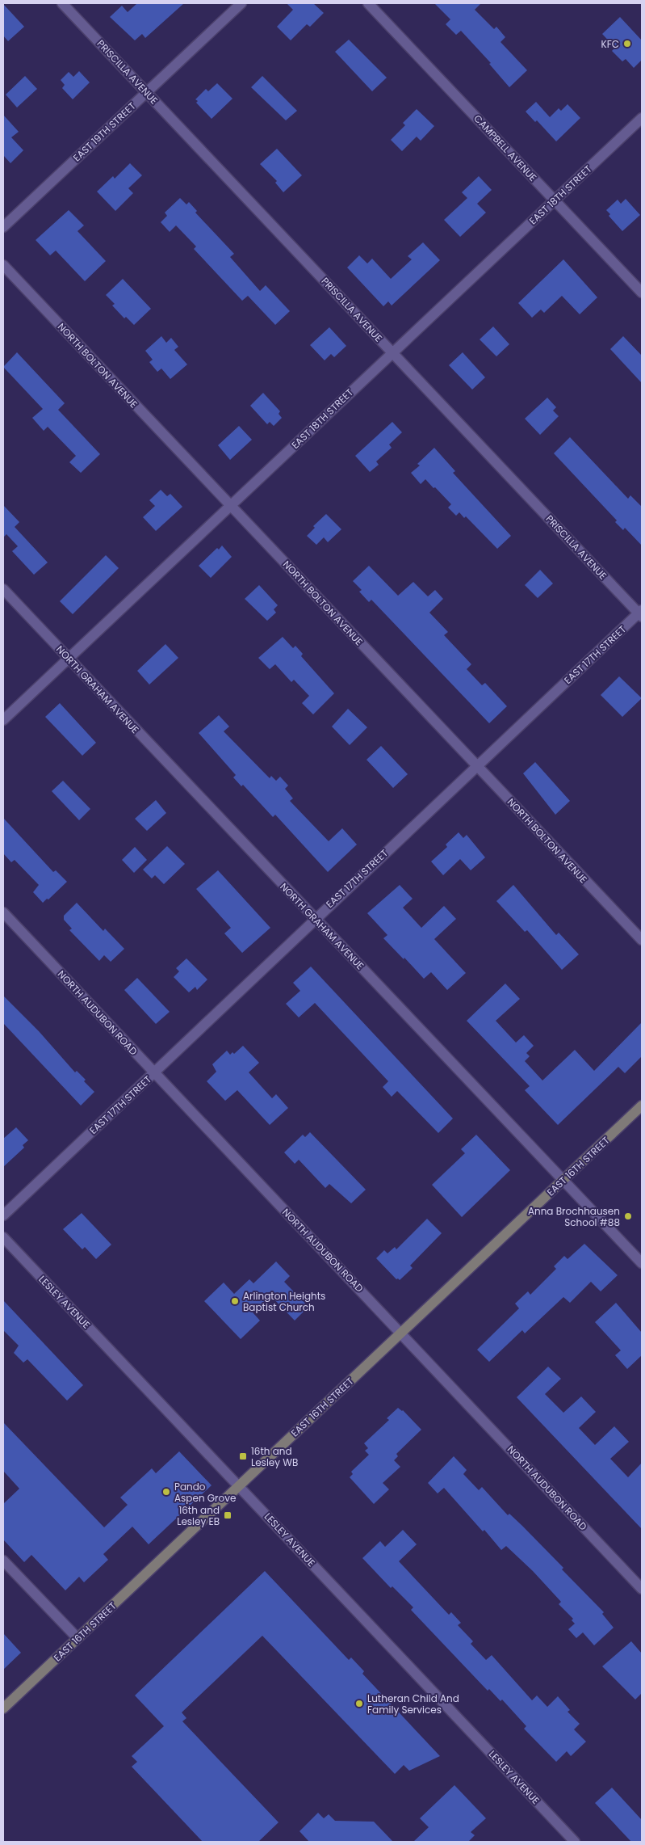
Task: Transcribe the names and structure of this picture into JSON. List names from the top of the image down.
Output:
{
  "streets": {
    "main road": ["EAST 16TH STREET"],
    "street": [
      "PRISCILLA AVENUE",
      "EAST 19TH STREET",
      "CAMPBELL AVENUE",
      "EAST 18TH STREET",
      "NORTH BOLTON AVENUE",
      "EAST 17TH STREET",
      "NORTH GRAHAM AVENUE",
      "NORTH AUDUBON ROAD",
      "LESLEY AVENUE"
    ]
  },
  "crossings": [
    ["PRISCILLA AVENUE", "EAST 19TH STREET"],
    ["PRISCILLA AVENUE", "EAST 18TH STREET"],
    ["PRISCILLA AVENUE", "EAST 17TH STREET"],
    ["CAMPBELL AVENUE", "EAST 18TH STREET"],
    ["EAST 18TH STREET", "NORTH BOLTON AVENUE"],
    ["EAST 18TH STREET", "NORTH GRAHAM AVENUE"],
    ["NORTH BOLTON AVENUE", "EAST 17TH STREET"],
    ["EAST 17TH STREET", "NORTH GRAHAM AVENUE"],
    ["EAST 17TH STREET", "NORTH AUDUBON ROAD"],
    ["NORTH GRAHAM AVENUE", "EAST 16TH STREET"],
    ["NORTH AUDUBON ROAD", "EAST 16TH STREET"],
    ["EAST 16TH STREET", "LESLEY AVENUE"]
  ],
  "places": {
    "other": [
      "KFC",
      "Anna Brochhausen School #88",
      "Arlington Heights Baptist Church",
      "Pando Aspen Grove",
      "Lutheran Child And Family Services"
    ],
    "transit": ["16th and Lesley WB", "16th and Lesley EB"]
  }
}
